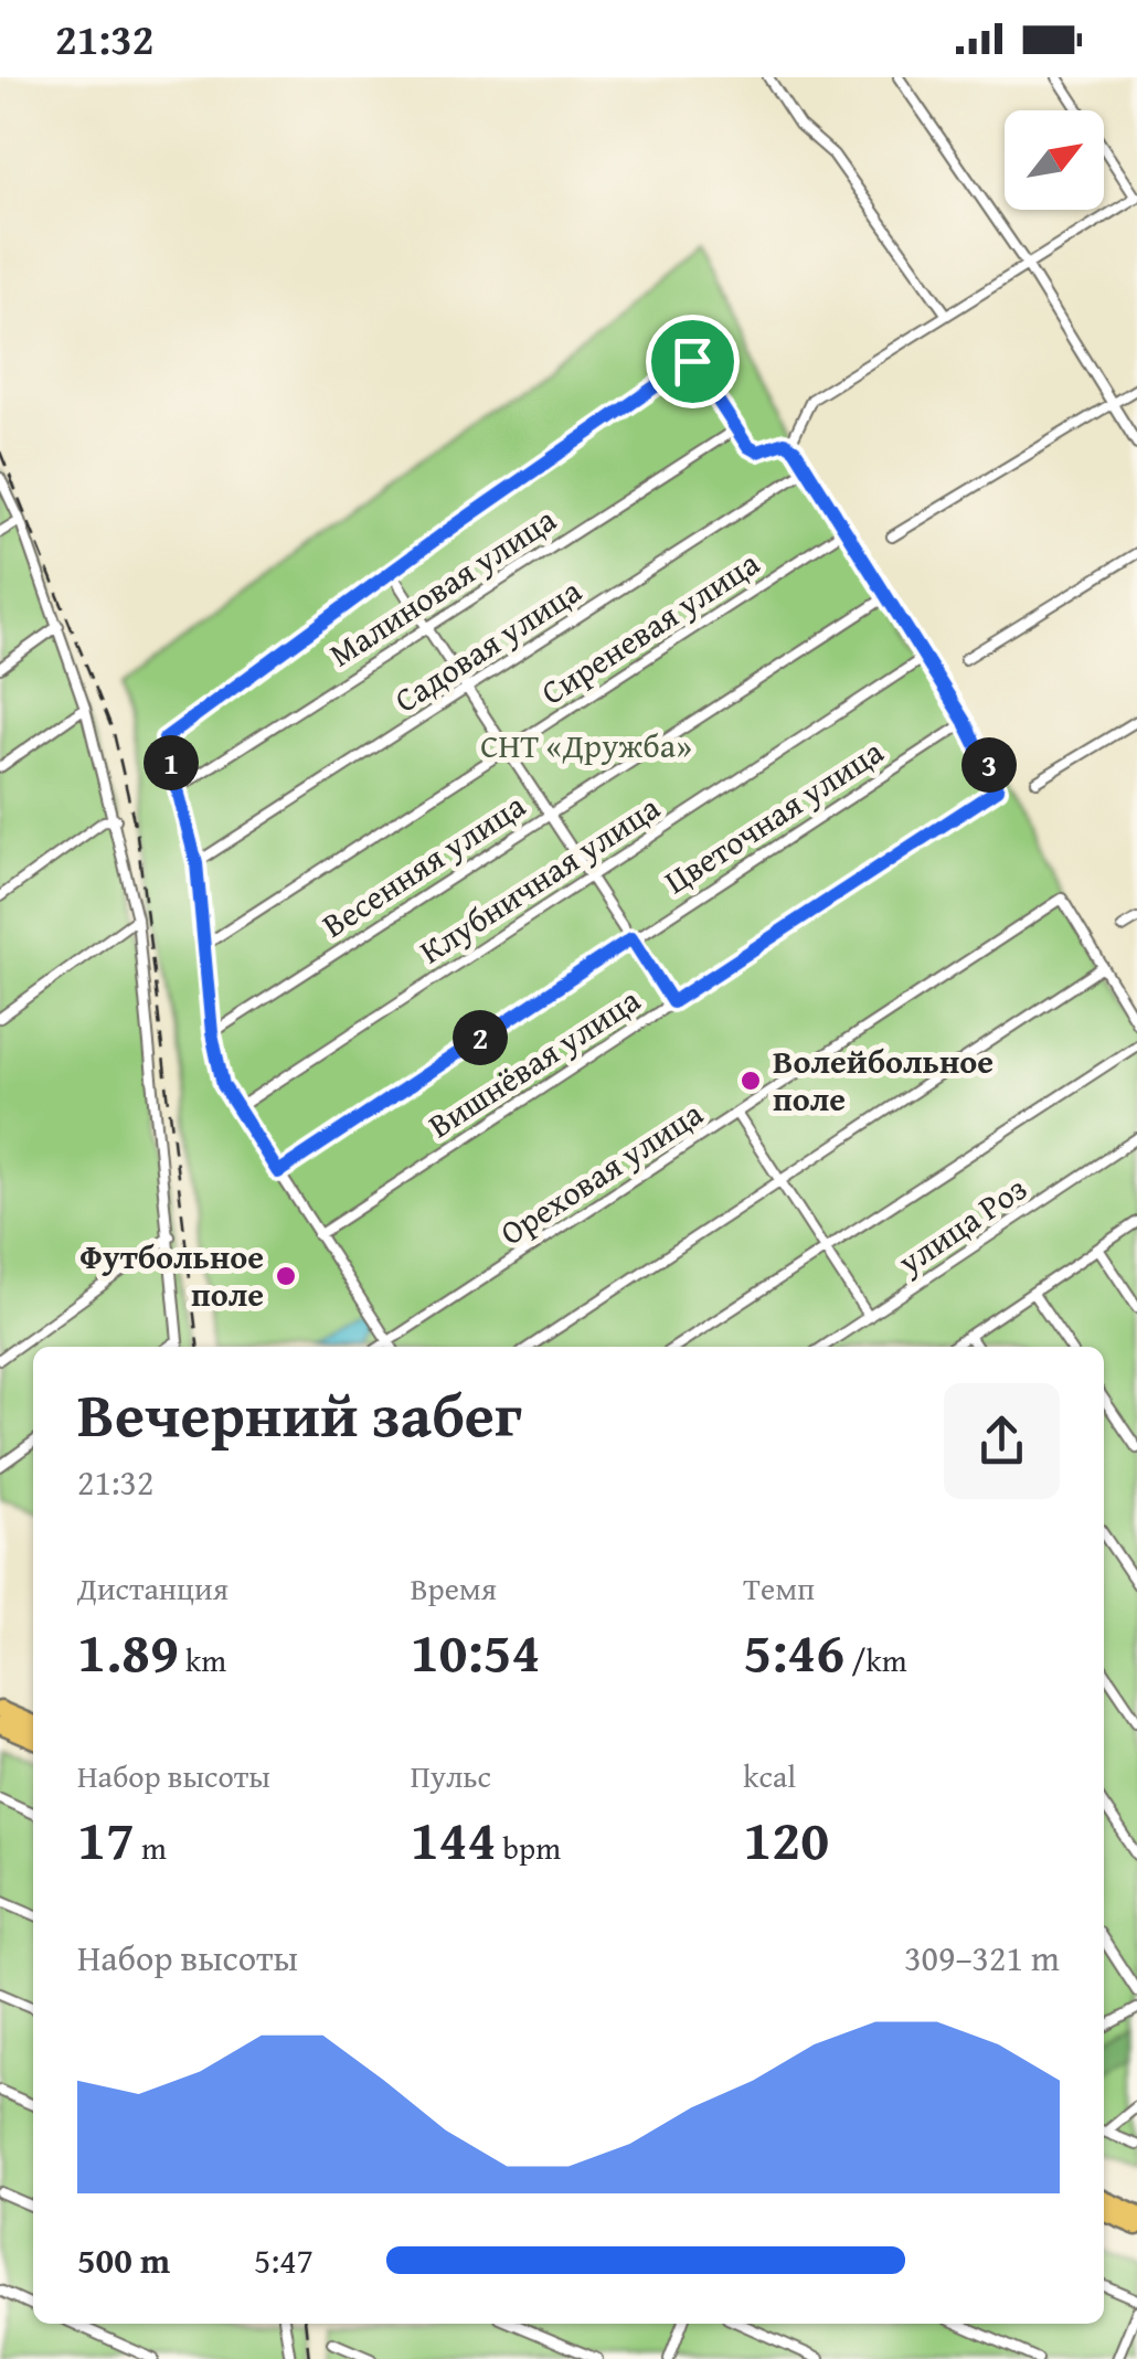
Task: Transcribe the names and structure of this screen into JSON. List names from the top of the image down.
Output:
{
  "streets": {
    "street": [
      "Малиновая улица",
      "Сиреневая улица",
      "Садовая улица",
      "Цветочная улица",
      "Весенняя улица",
      "Клубничная улица",
      "Вишнёвая улица",
      "Ореховая улица",
      "улица Роз"
    ]
  },
  "crossings": [
    ["Цветочная улица", "Вишнёвая улица"]
  ],
  "parks": ["СНТ «Дружба»"],
  "places": ["Волейбольное поле", "Футбольное поле"],
  "north": "top right",
  "page": {
    "status": "21:32",
    "pins": ["1", "3", "2"],
    "heading": ["Вечерний забег", "21:32"],
    "stats": [
      ["Дистанция", "1.89 km"],
      ["Время", "10:54"],
      ["Темп", "5:46 /km"],
      ["Набор высоты", "17 m"],
      ["Пульс", "144 bpm"],
      ["kcal", "120"]
    ],
    "chart": ["Набор высоты", "309–321 m"],
    "list": [
      {
        "name": "500 m",
        "note": "5:47"
      }
    ]
  }
}
